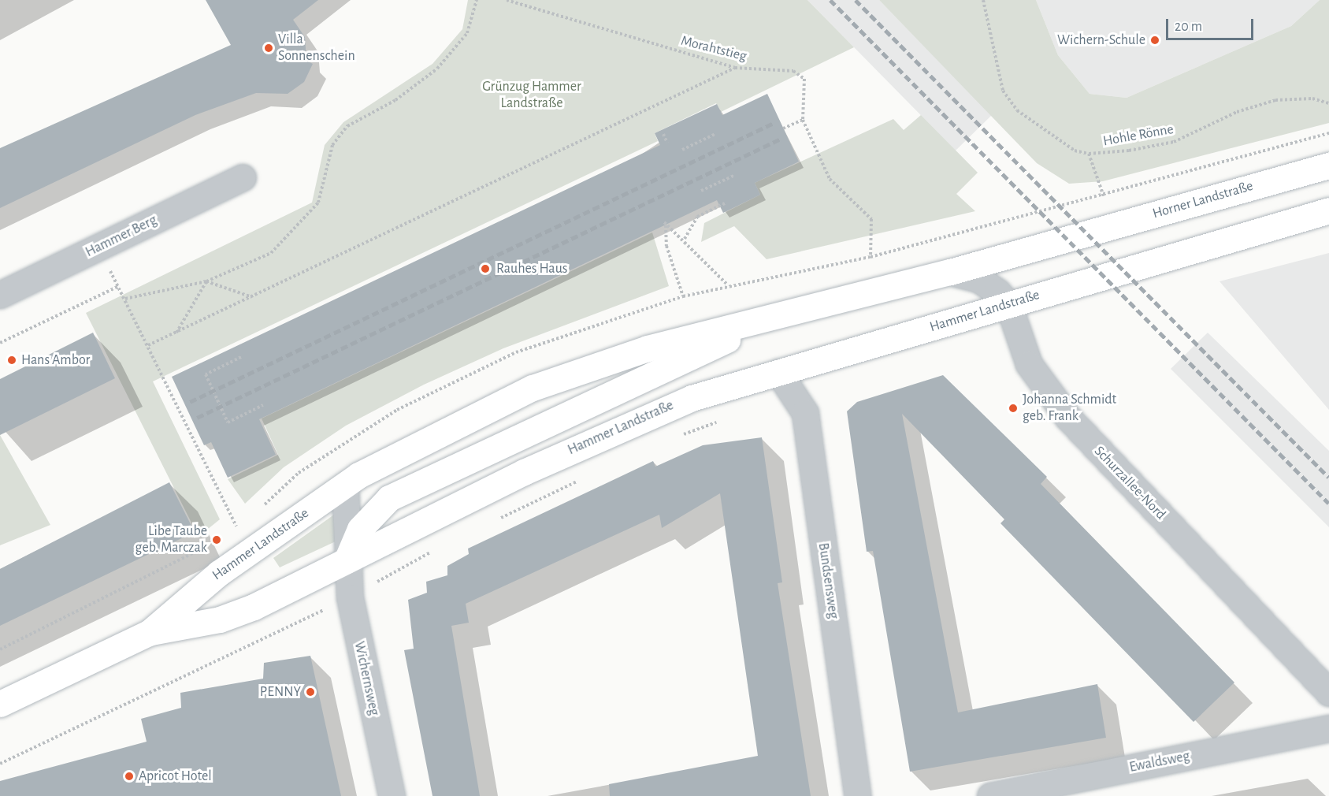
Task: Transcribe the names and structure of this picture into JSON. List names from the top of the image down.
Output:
{
  "streets": {
    "main road": ["Horner Landstraße", "Hammer Landstraße"],
    "street": [
      "Hammer Berg",
      "Schurzallee-Nord",
      "Bundsensweg",
      "Wichernsweg",
      "Ewaldsweg"
    ],
    "path": ["Morahtstieg", "Hohle Rönne"]
  },
  "crossings": [
    ["Horner Landstraße", "Hammer Landstraße"],
    ["Hammer Landstraße", "Schurzallee-Nord"],
    ["Hammer Landstraße", "Bundsensweg"],
    ["Hammer Landstraße", "Wichernsweg"]
  ],
  "parks": ["Grünzug Hammer Landstraße"],
  "places": [
    "Wichern-Schule",
    "Villa Sonnenschein",
    "Rauhes Haus",
    "Hans Ambor",
    "Johanna Schmidt geb. Frank",
    "Libe Taube geb. Marczak",
    "PENNY",
    "Apricot Hotel"
  ],
  "scale_bar": "20 m"
}
